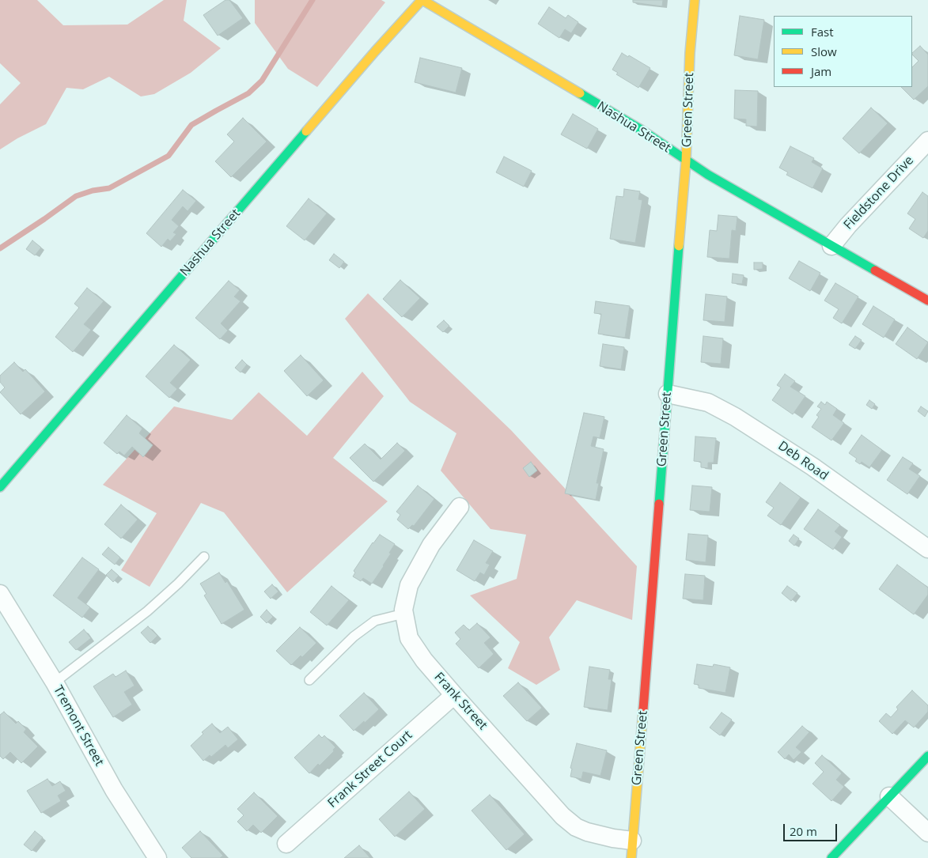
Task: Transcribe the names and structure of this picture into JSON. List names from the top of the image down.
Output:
{
  "streets": {
    "street": [
      "Green Street",
      "Nashua Street",
      "Fieldstone Drive",
      "Deb Road",
      "Frank Street",
      "Tremont Street",
      "Frank Street Court"
    ]
  },
  "crossings": [
    ["Green Street", "Nashua Street"],
    ["Green Street", "Deb Road"],
    ["Green Street", "Frank Street"],
    ["Nashua Street", "Fieldstone Drive"],
    ["Frank Street", "Frank Street Court"]
  ],
  "legend": ["Fast", "Slow", "Jam"],
  "scale_bar": "20 m"
}
